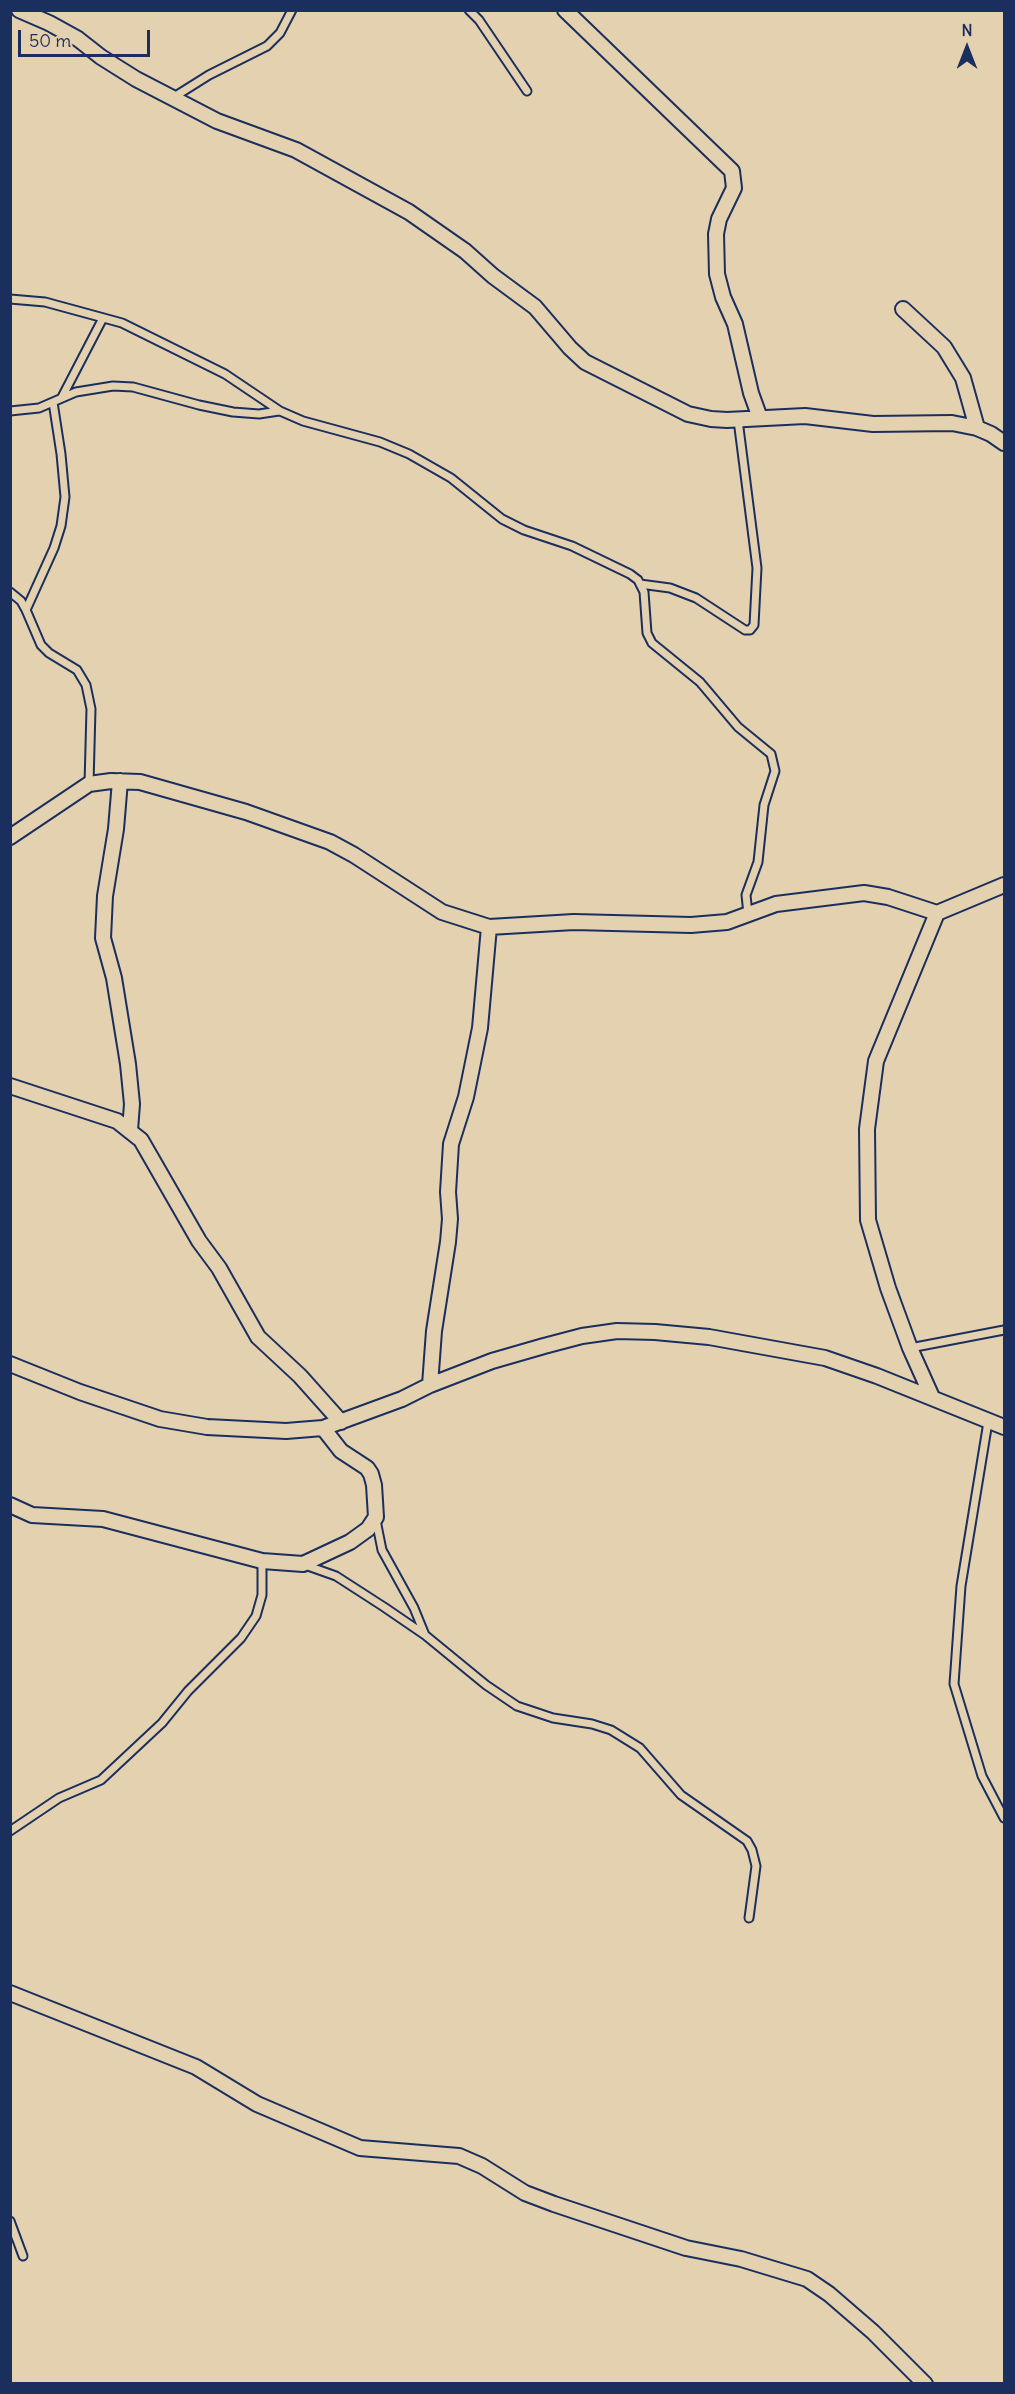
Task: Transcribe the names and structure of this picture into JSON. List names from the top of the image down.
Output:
{
  "scale_bar": "50 m",
  "north": "top"
}
